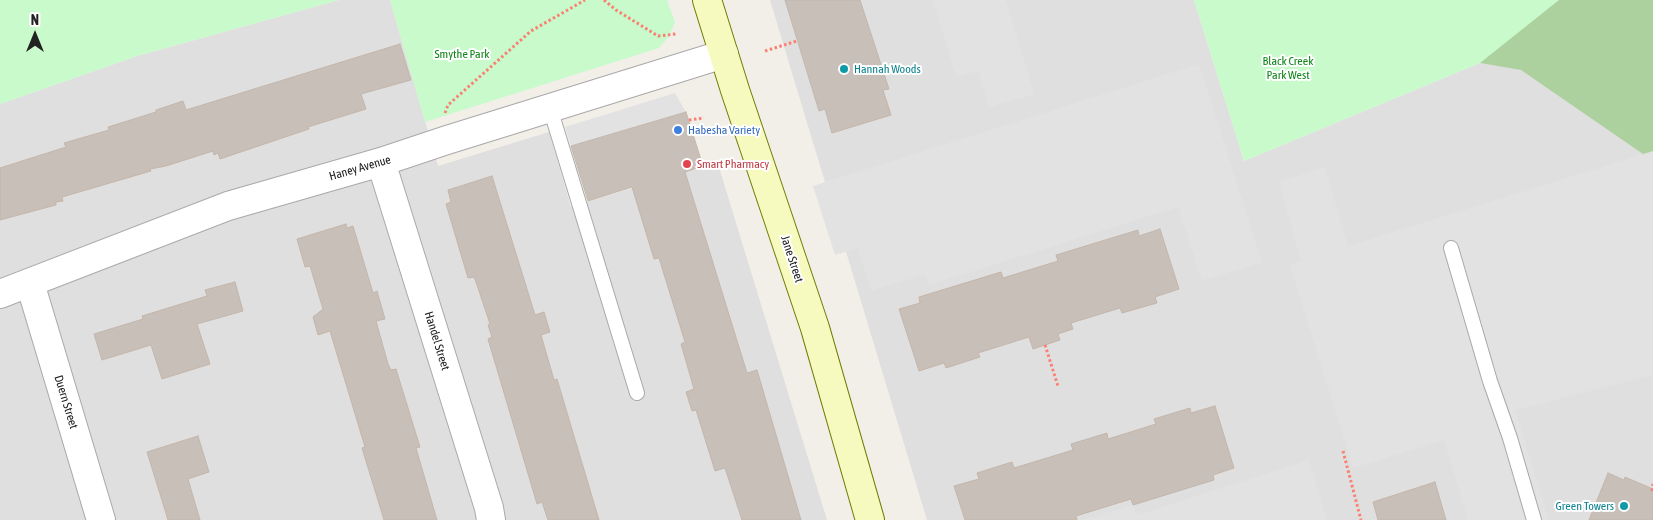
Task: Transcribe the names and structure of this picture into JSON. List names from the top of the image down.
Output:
{
  "streets": {
    "main road": ["Jane Street"],
    "street": ["Haney Avenue", "Handel Street", "Duern Street"]
  },
  "crossings": [
    ["Haney Avenue", "Jane Street"],
    ["Haney Avenue", "Handel Street"],
    ["Haney Avenue", "Duern Street"]
  ],
  "parks": ["Smythe Park", "Black Creek Park West"],
  "places": [
    "Hannah Woods",
    "Habesha Variety",
    "Smart Pharmacy",
    "Green Towers"
  ],
  "north": "top"
}
